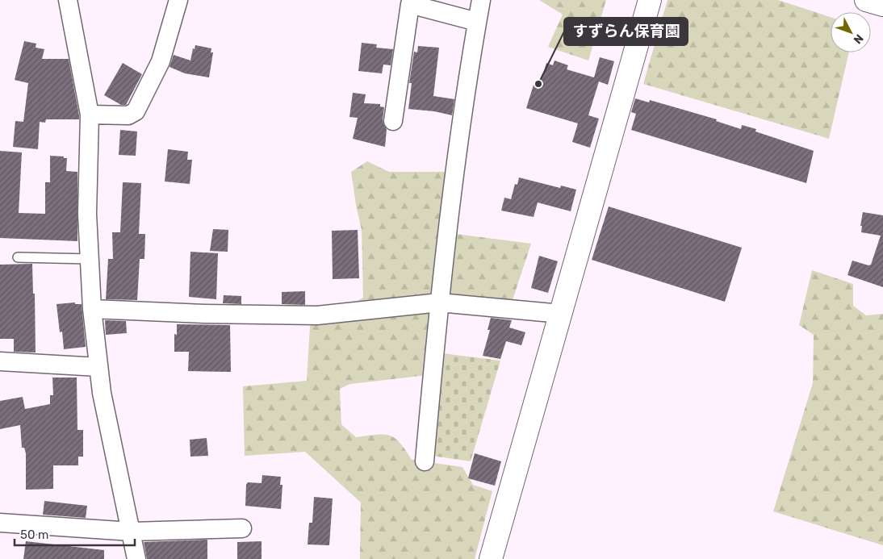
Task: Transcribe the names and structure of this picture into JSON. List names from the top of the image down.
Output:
{
  "places": ["すずらん保育園"],
  "scale_bar": "50 m",
  "north": "bottom right"
}
